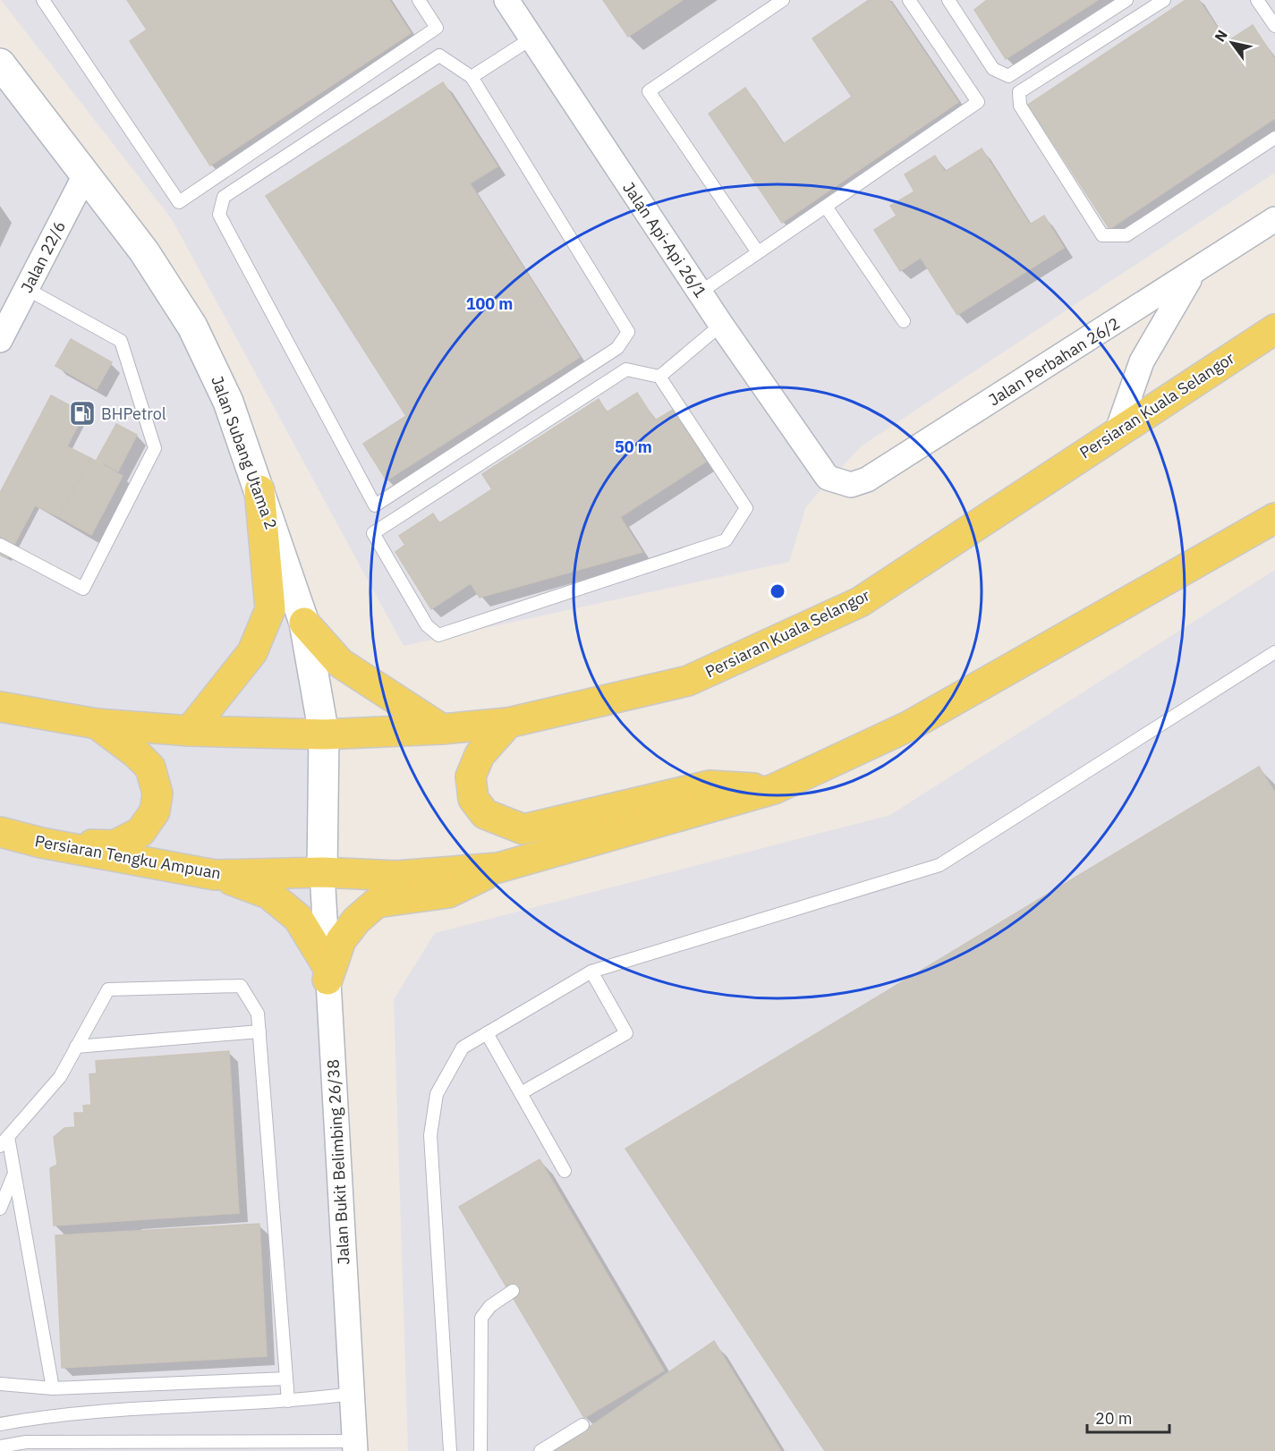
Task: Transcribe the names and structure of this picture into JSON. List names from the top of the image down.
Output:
{
  "streets": {
    "main road": ["Persiaran Kuala Selangor", "Jalan Subang Utama 2", "Persiaran Tengku Ampuan"],
    "street": [
      "Jalan Api-Api 26/1",
      "Jalan 22/6",
      "Jalan Perbahan 26/2",
      "Jalan Bukit Belimbing 26/38"
    ]
  },
  "crossings": [
    ["Jalan Api-Api 26/1", "Jalan Perbahan 26/2"],
    ["Jalan 22/6", "Jalan Subang Utama 2"],
    ["Persiaran Kuala Selangor", "Jalan Subang Utama 2"],
    ["Jalan Subang Utama 2", "Persiaran Tengku Ampuan"],
    ["Jalan Subang Utama 2", "Jalan Bukit Belimbing 26/38"],
    ["Persiaran Tengku Ampuan", "Jalan Bukit Belimbing 26/38"]
  ],
  "places": {
    "fuel station": ["BHPetrol"]
  },
  "scale_bar": "20 m",
  "north": "top left",
  "rings": ["100 m", "50 m"]
}
